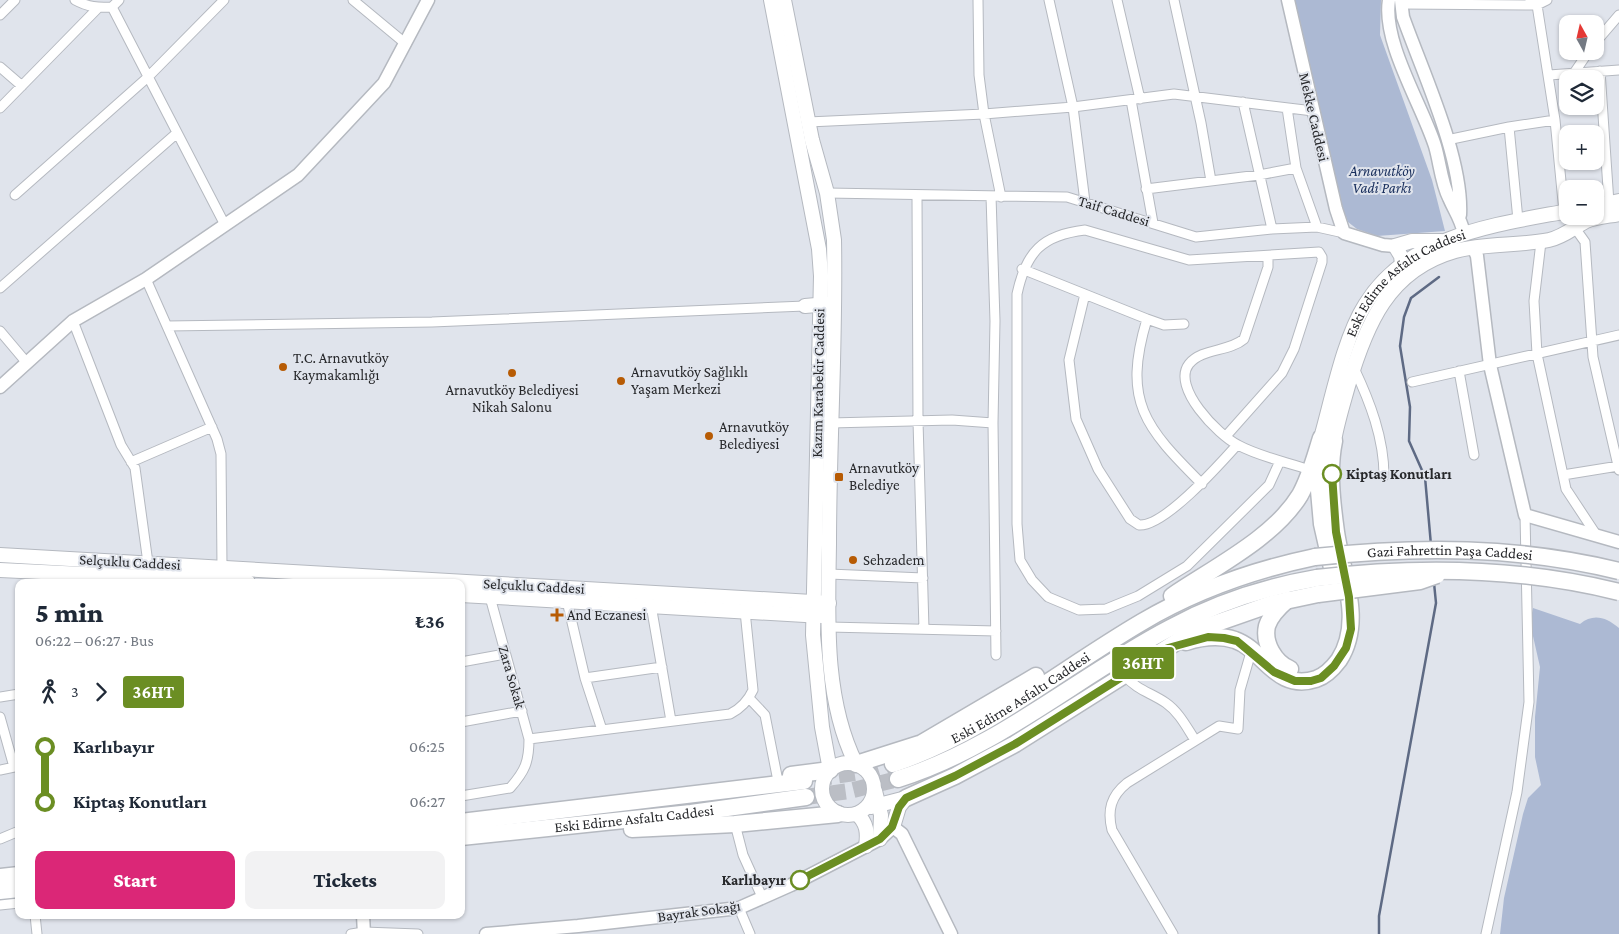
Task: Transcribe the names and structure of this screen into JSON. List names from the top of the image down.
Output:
{
  "streets": {
    "highway": ["Eski Edirne Asfaltı Caddesi", "Gazi Fahrettin Paşa Caddesi"],
    "main road": [
      "Mekke Caddesi",
      "Taif Caddesi",
      "Kazım Karabekir Caddesi",
      "Selçuklu Caddesi",
      "Bayrak Sokağı"
    ],
    "street": ["Zara Sokak"]
  },
  "crossings": [
    ["Mekke Caddesi", "Taif Caddesi"],
    ["Taif Caddesi", "Kazım Karabekir Caddesi"],
    ["Eski Edirne Asfaltı Caddesi", "Gazi Fahrettin Paşa Caddesi"],
    ["Kazım Karabekir Caddesi", "Selçuklu Caddesi"],
    ["Selçuklu Caddesi", "Zara Sokak"]
  ],
  "parks": ["Arnavutköy Vadi Parkı"],
  "places": {
    "other": [
      "T.C. Arnavutköy Kaymakamlığı",
      "Arnavutköy Belediyesi Nikah Salonu",
      "Arnavutköy Sağlıklı Yaşam Merkezi",
      "Arnavutköy Belediyesi",
      "Kiptaş Konutları",
      "Sehzadem",
      "Karlıbayır"
    ],
    "transit": ["Arnavutköy Belediye"],
    "health": ["And Eczanesi"]
  },
  "lines": ["bus line 36HT"],
  "north": "top",
  "page": {
    "on_map": "36HT",
    "map_buttons": ["+", "−"],
    "heading": ["5 min", "06:22 – 06:27 · Bus", "₺36"],
    "legs": ["3", "36HT"],
    "list": [
      {
        "name": "Karlıbayır",
        "value": "06:25"
      },
      {
        "name": "Kiptaş Konutları",
        "value": "06:27"
      }
    ],
    "buttons": ["Start", "Tickets"]
  }
}
